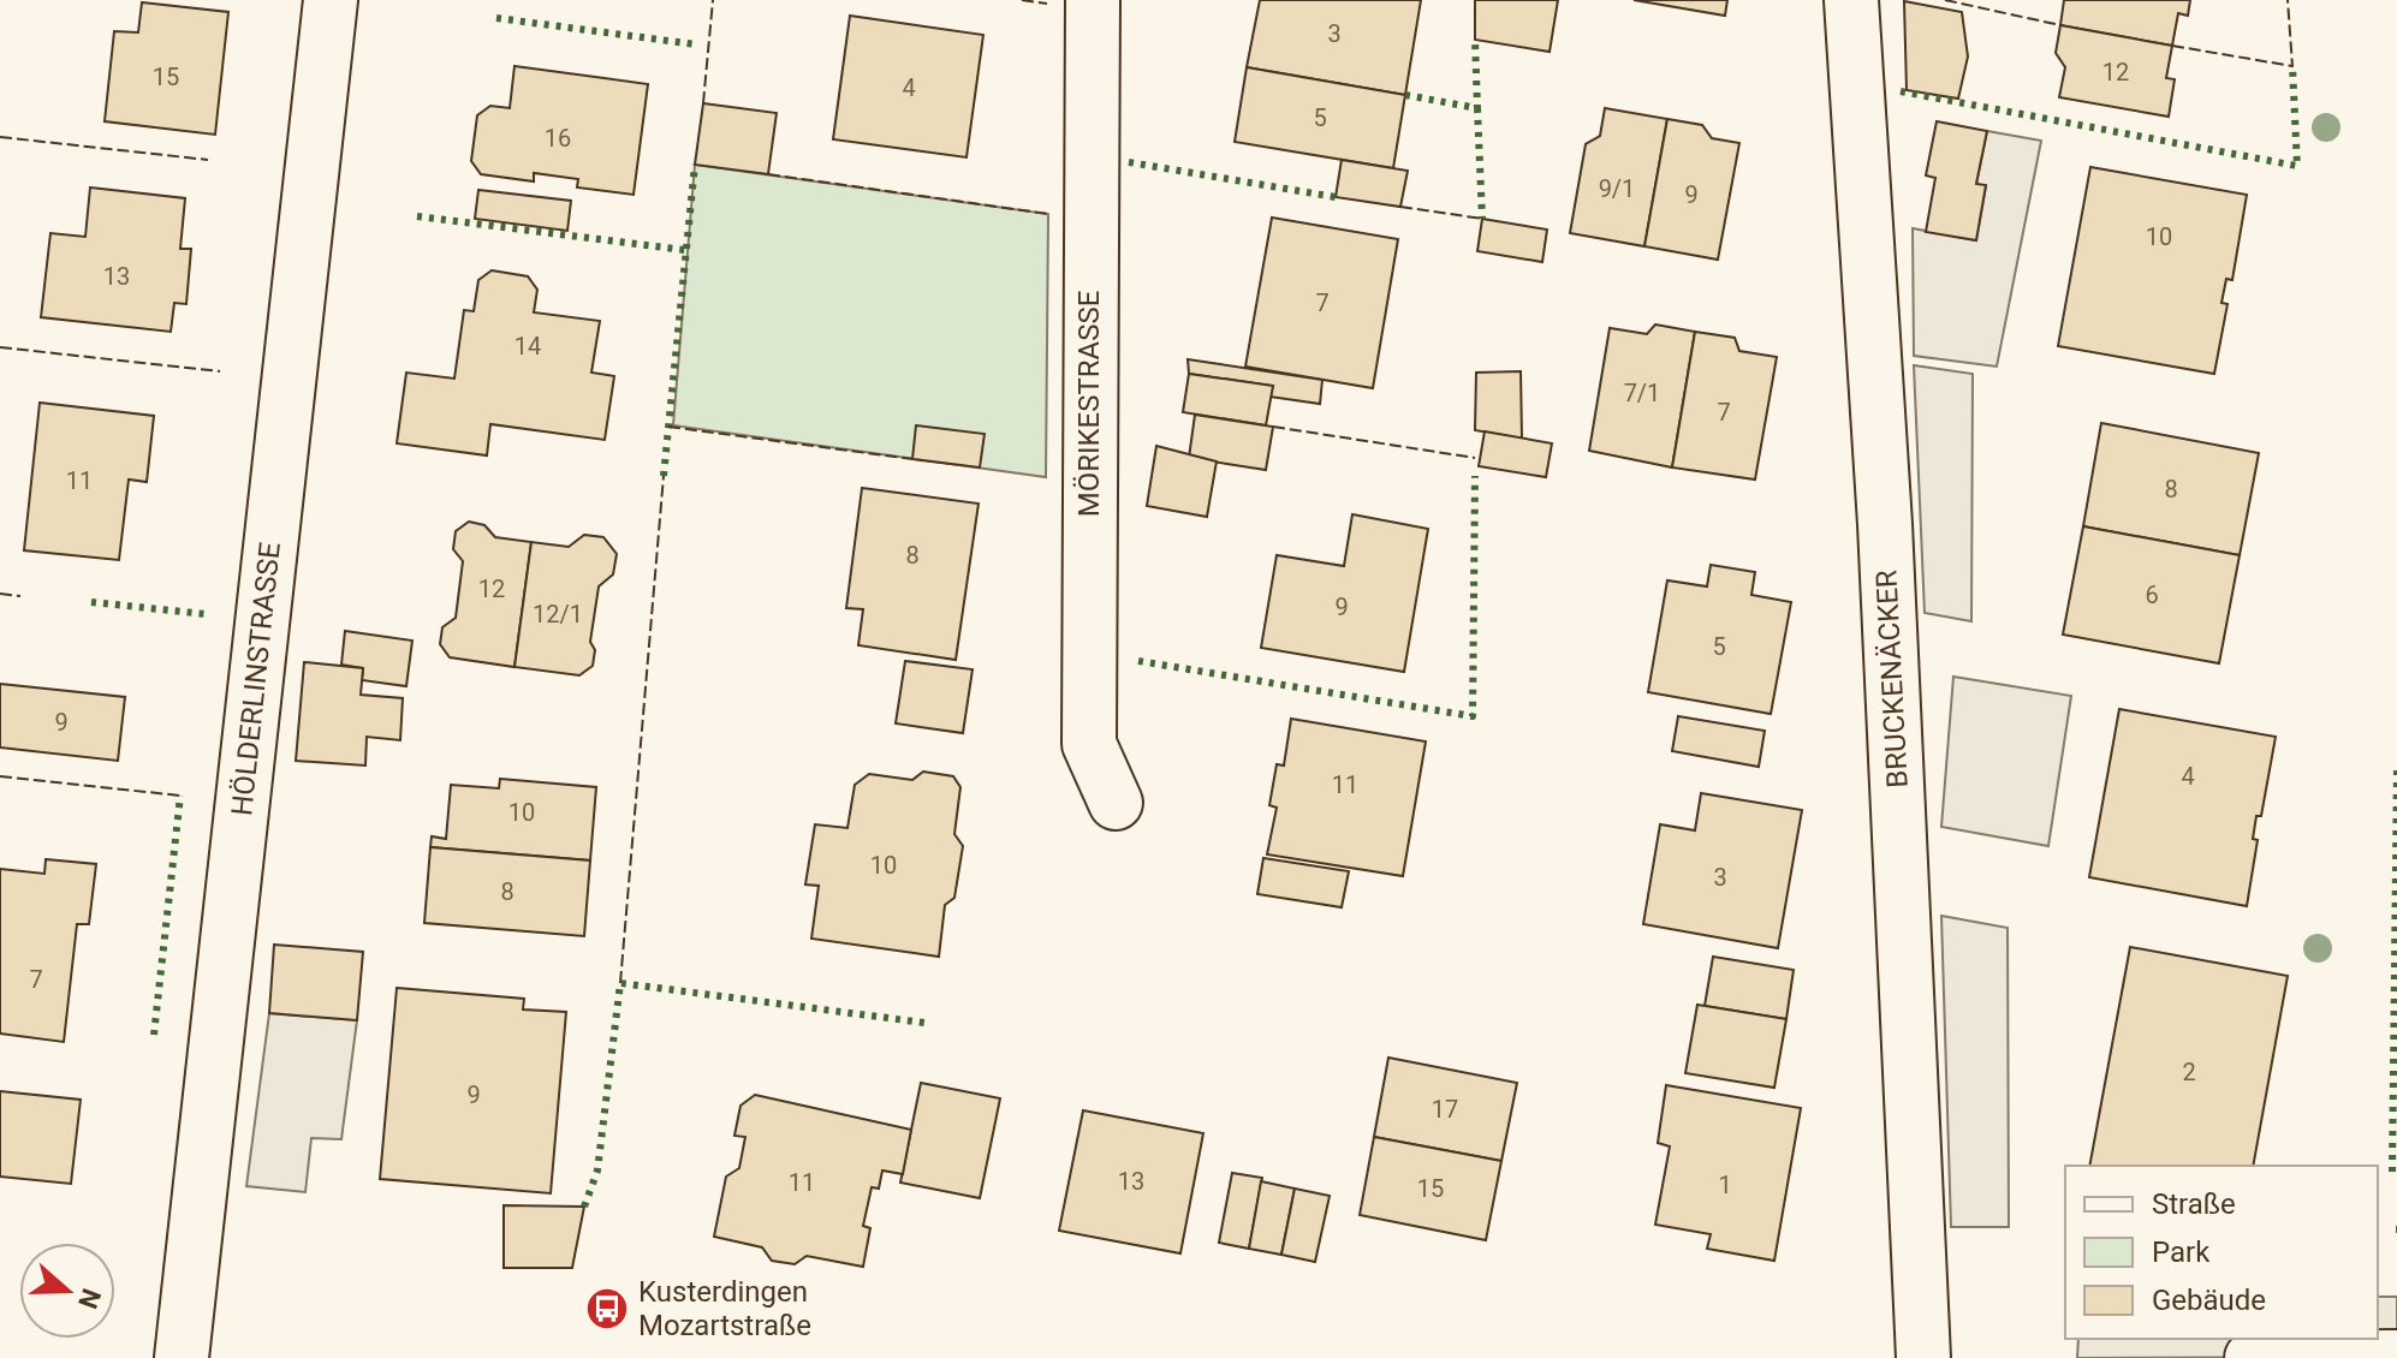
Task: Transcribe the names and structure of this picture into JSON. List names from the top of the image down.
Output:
{
  "streets": {
    "street": ["MÖRIKESTRASSE", "HÖLDERLINSTRASSE", "BRUCKENÄCKER"]
  },
  "places": {
    "bus stop": ["Kusterdingen Mozartstraße"]
  },
  "house_numbers": [
    "3",
    "12",
    "15",
    "4",
    "5",
    "16",
    "9/1",
    "9",
    "10",
    "13",
    "7",
    "14",
    "7/1",
    "7",
    "11",
    "8",
    "8",
    "12",
    "6",
    "9",
    "12/1",
    "5",
    "9",
    "4",
    "11",
    "10",
    "10",
    "3",
    "8",
    "7",
    "2",
    "9",
    "17",
    "13",
    "11",
    "1",
    "15"
  ],
  "legend": ["Straße", "Park", "Gebäude"],
  "north": "right"
}
